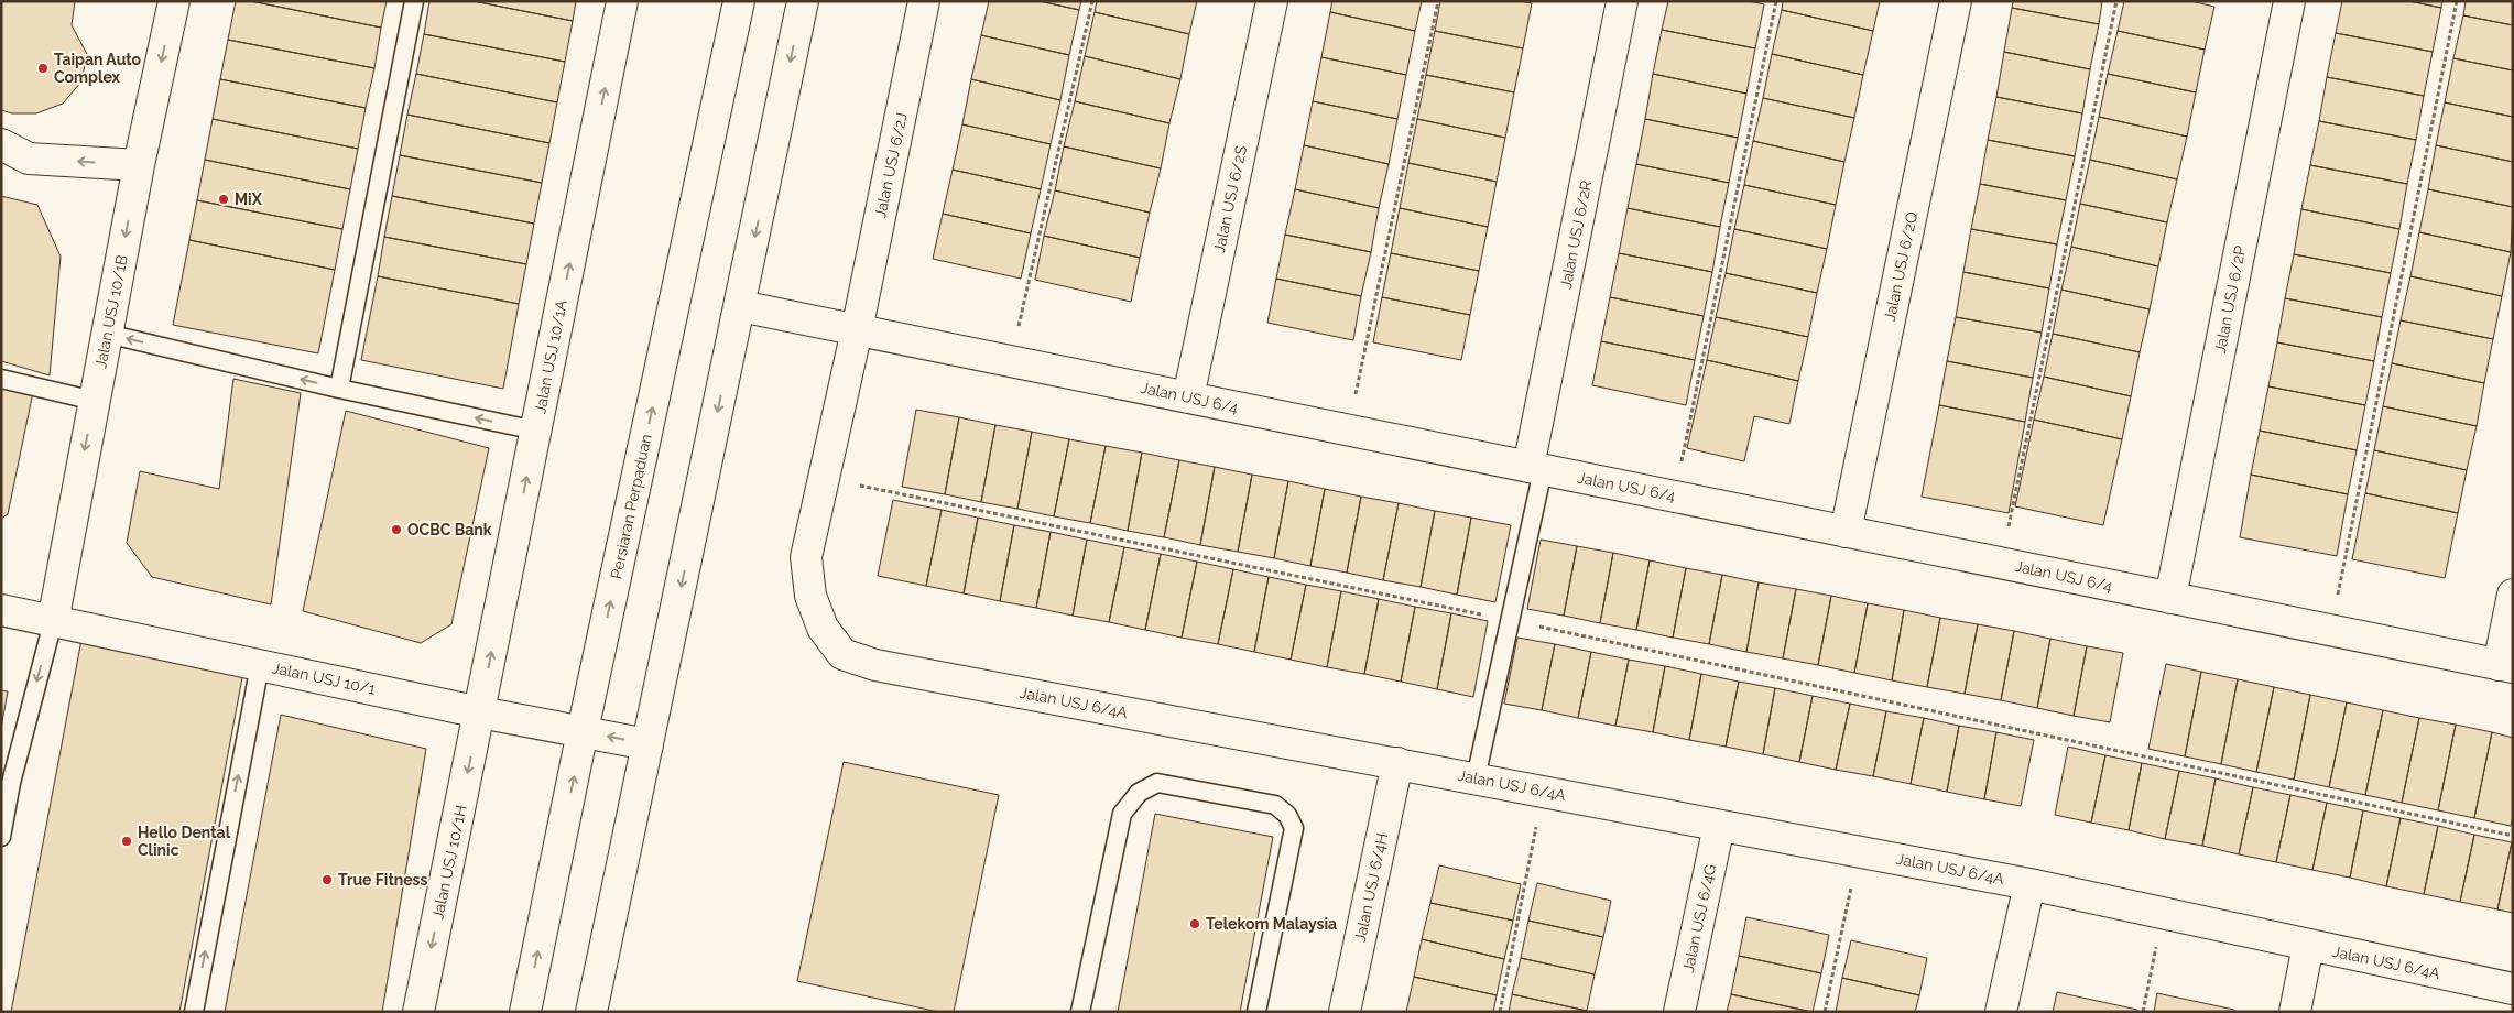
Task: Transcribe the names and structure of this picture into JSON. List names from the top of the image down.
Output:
{
  "streets": {
    "street": [
      "Jalan USJ 6/2J",
      "Jalan USJ 6/2S",
      "Jalan USJ 6/2R",
      "Jalan USJ 6/2Q",
      "Jalan USJ 6/2P",
      "Jalan USJ 10/1B",
      "Jalan USJ 10/1A",
      "Jalan USJ 6/4",
      "Persiaran Perpaduan",
      "Jalan USJ 10/1",
      "Jalan USJ 6/4A",
      "Jalan USJ 10/1H",
      "Jalan USJ 6/4H",
      "Jalan USJ 6/4G"
    ]
  },
  "crossings": [
    ["Jalan USJ 6/2J", "Jalan USJ 6/4"],
    ["Jalan USJ 6/2J", "Jalan USJ 6/4A"],
    ["Jalan USJ 6/2S", "Jalan USJ 6/4"],
    ["Jalan USJ 6/2R", "Jalan USJ 6/4"],
    ["Jalan USJ 6/2Q", "Jalan USJ 6/4"],
    ["Jalan USJ 6/2P", "Jalan USJ 6/4"],
    ["Jalan USJ 10/1B", "Jalan USJ 10/1"],
    ["Jalan USJ 10/1A", "Jalan USJ 10/1"],
    ["Jalan USJ 10/1A", "Jalan USJ 10/1H"],
    ["Jalan USJ 6/4", "Jalan USJ 6/4A"],
    ["Persiaran Perpaduan", "Jalan USJ 10/1"],
    ["Jalan USJ 10/1", "Jalan USJ 10/1H"],
    ["Jalan USJ 6/4A", "Jalan USJ 6/4H"],
    ["Jalan USJ 6/4A", "Jalan USJ 6/4G"]
  ],
  "one_way": ["Jalan USJ 10/1B"],
  "places": [
    "Taipan Auto Complex",
    "MiX",
    "OCBC Bank",
    "Hello Dental Clinic",
    "True Fitness",
    "Telekom Malaysia"
  ]
}
